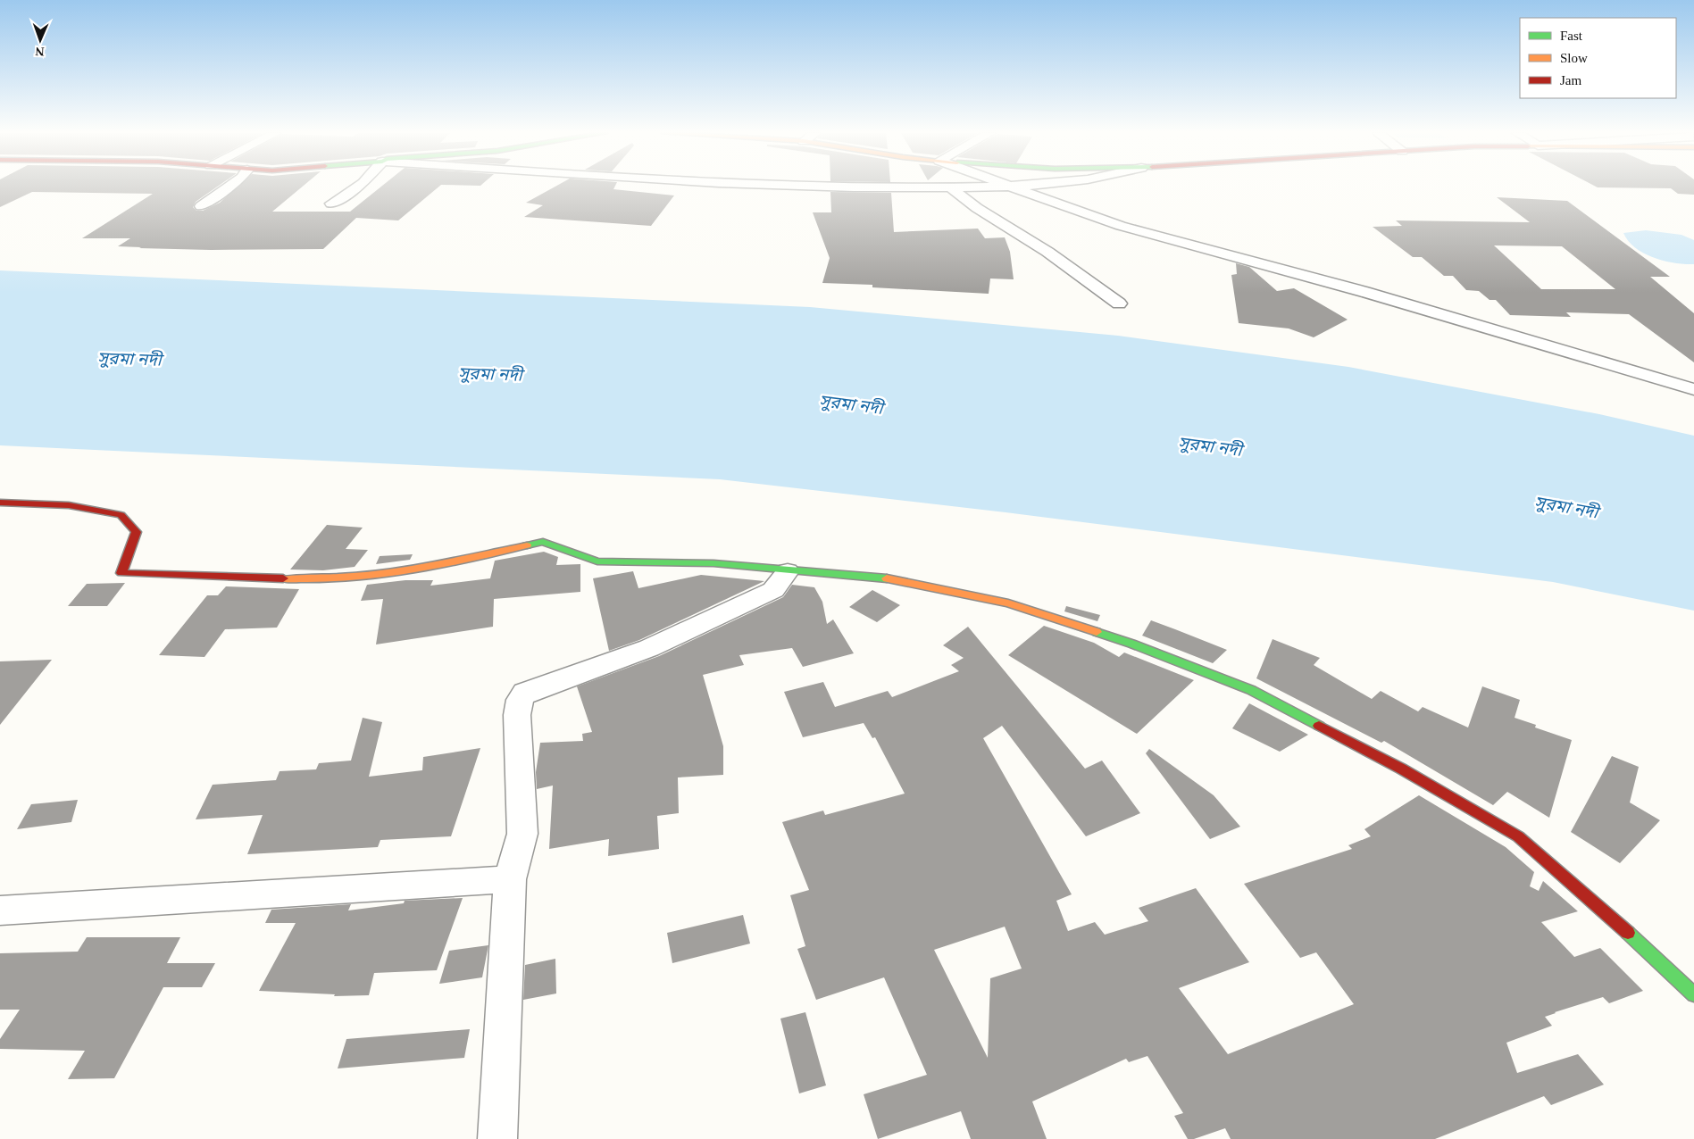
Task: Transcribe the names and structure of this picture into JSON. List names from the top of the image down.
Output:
{
  "water": ["সুরমা নদী"],
  "legend": ["Fast", "Slow", "Jam"],
  "north": "bottom"
}
